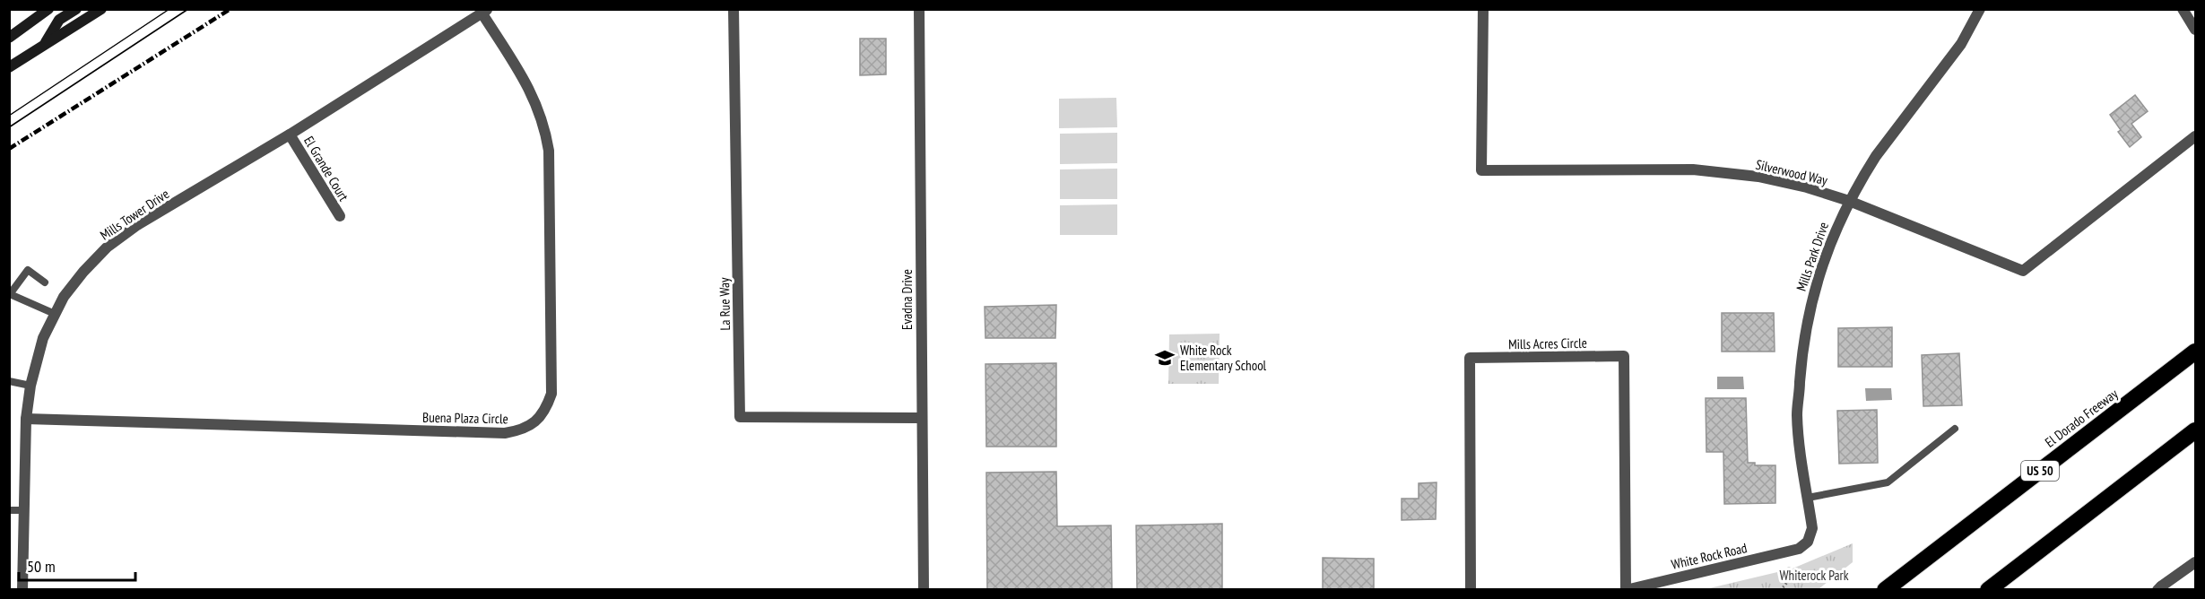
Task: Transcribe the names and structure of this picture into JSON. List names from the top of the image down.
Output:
{
  "streets": {
    "highway": ["El Dorado Freeway", "US 50"],
    "street": [
      "El Grande Court",
      "Silverwood Way",
      "Mills Tower Drive",
      "Mills Park Drive",
      "Evadna Drive",
      "La Rue Way",
      "Mills Acres Circle",
      "Buena Plaza Circle",
      "White Rock Road"
    ]
  },
  "crossings": [
    ["El Grande Court", "Mills Tower Drive"],
    ["Silverwood Way", "Mills Park Drive"],
    ["Mills Tower Drive", "Buena Plaza Circle"],
    ["Mills Park Drive", "White Rock Road"],
    ["Evadna Drive", "La Rue Way"],
    ["Mills Acres Circle", "White Rock Road"]
  ],
  "parks": ["Whiterock Park"],
  "places": {
    "school or university": ["White Rock Elementary School"]
  },
  "scale_bar": "50 m"
}
